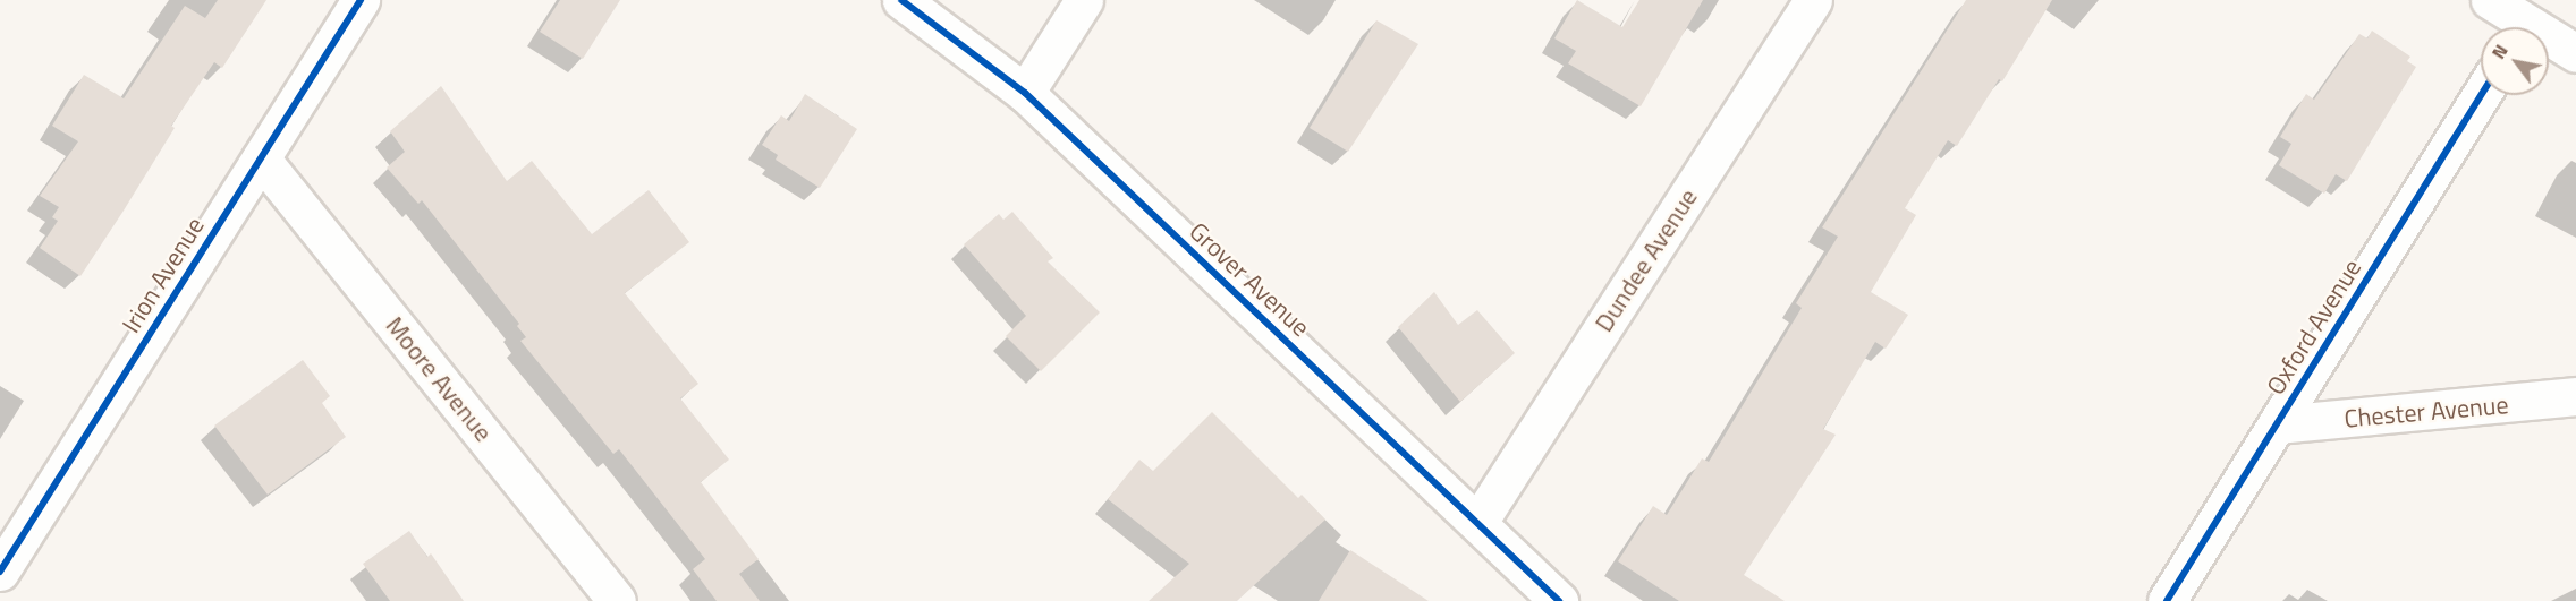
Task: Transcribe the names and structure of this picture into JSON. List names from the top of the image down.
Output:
{
  "streets": {
    "street": [
      "Dundee Avenue",
      "Irion Avenue",
      "Grover Avenue",
      "Oxford Avenue",
      "Moore Avenue",
      "Chester Avenue"
    ]
  },
  "crossings": [
    ["Dundee Avenue", "Grover Avenue"],
    ["Irion Avenue", "Moore Avenue"],
    ["Oxford Avenue", "Chester Avenue"]
  ],
  "north": "top left"
}
